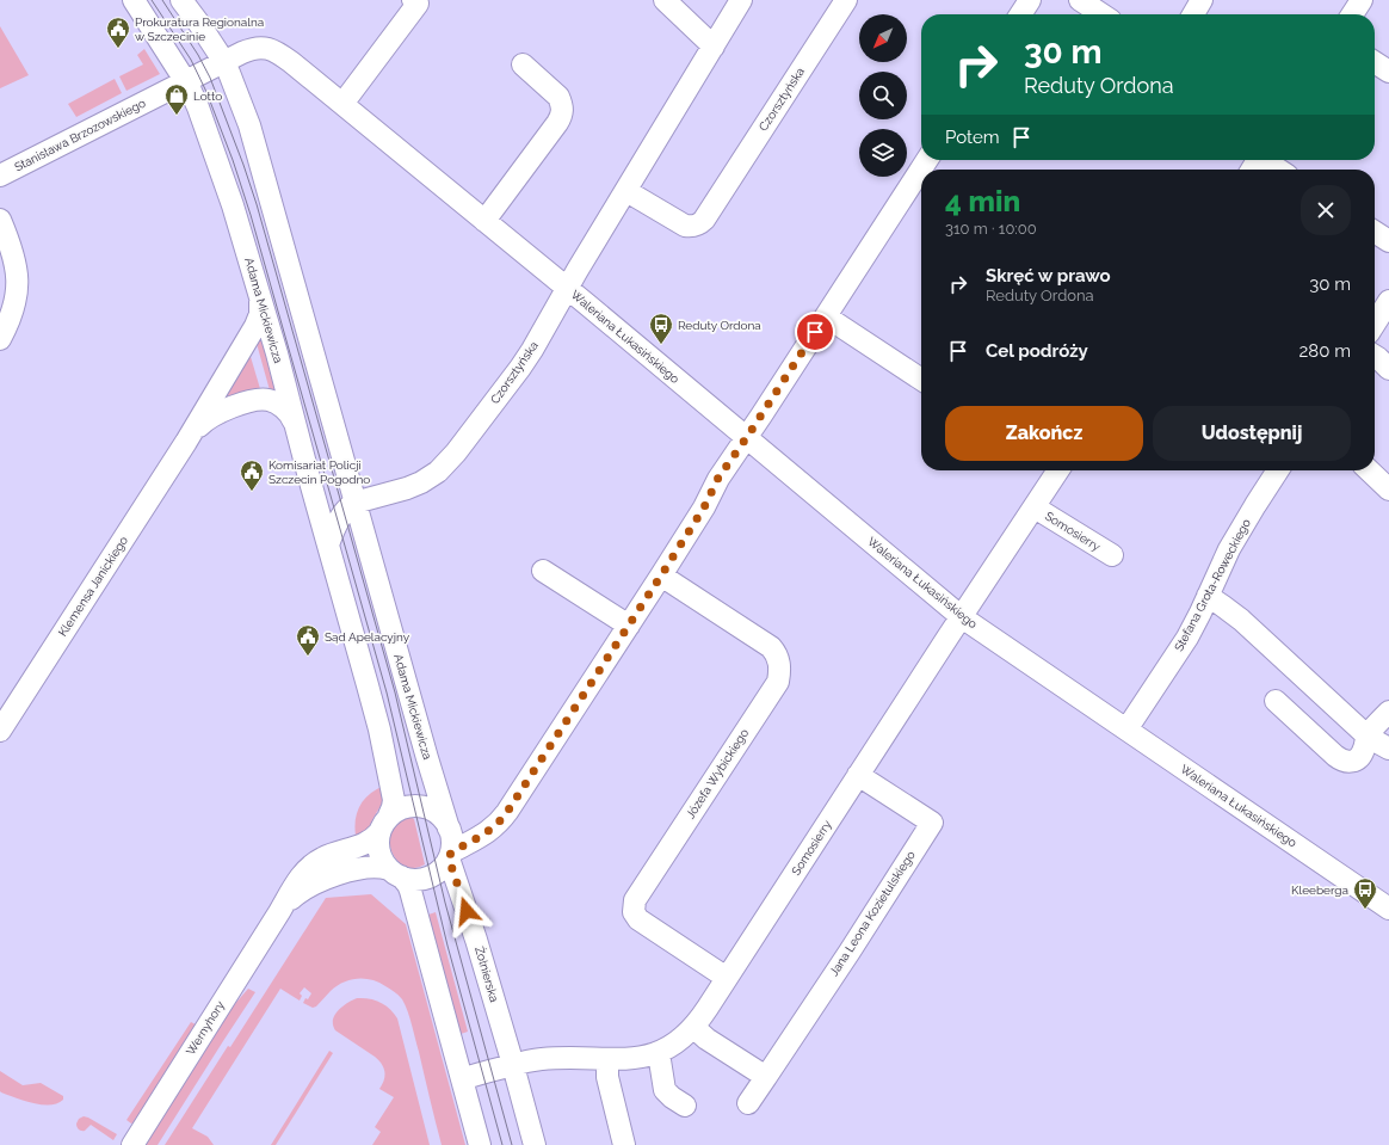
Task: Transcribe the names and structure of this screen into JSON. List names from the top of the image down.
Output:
{
  "streets": {
    "street": [
      "Czorsztyńska",
      "Stanisława Brzozowskiego",
      "Adama Mickiewicza",
      "Waleriana Łukasińskiego",
      "Somosierry",
      "Stefana Grota-Roweckiego",
      "Klemensa Janickiego",
      "Józefa Wybickiego",
      "Jana Leona Kozietulskiego",
      "Żołnierska",
      "Wernyhory"
    ]
  },
  "crossings": [
    ["Czorsztyńska", "Adama Mickiewicza"],
    ["Czorsztyńska", "Waleriana Łukasińskiego"],
    ["Stanisława Brzozowskiego", "Adama Mickiewicza"],
    ["Adama Mickiewicza", "Waleriana Łukasińskiego"],
    ["Adama Mickiewicza", "Klemensa Janickiego"],
    ["Adama Mickiewicza", "Żołnierska"],
    ["Adama Mickiewicza", "Wernyhory"],
    ["Waleriana Łukasińskiego", "Somosierry"],
    ["Waleriana Łukasińskiego", "Stefana Grota-Roweckiego"],
    ["Somosierry", "Józefa Wybickiego"],
    ["Somosierry", "Jana Leona Kozietulskiego"],
    ["Somosierry", "Żołnierska"],
    ["Żołnierska", "Wernyhory"]
  ],
  "places": {
    "public building": ["Prokuratura Regionalna w Szczecinie", "Komisariat Policji Szczecin Pogodno", "Sąd Apelacyjny"],
    "shop": ["Lotto"],
    "bus stop": ["Reduty Ordona", "Kleeberga"]
  },
  "north": "bottom left",
  "page": {
    "turn": ["30 m", "Reduty Ordona"],
    "then": "Potem",
    "heading": ["4 min", "310 m · 10:00"],
    "list": [
      {
        "name": "Skręć w prawo",
        "note": "Reduty Ordona",
        "value": "30 m"
      },
      {
        "name": "Cel podróży",
        "value": "280 m"
      }
    ],
    "buttons": ["Zakończ", "Udostępnij"]
  }
}
